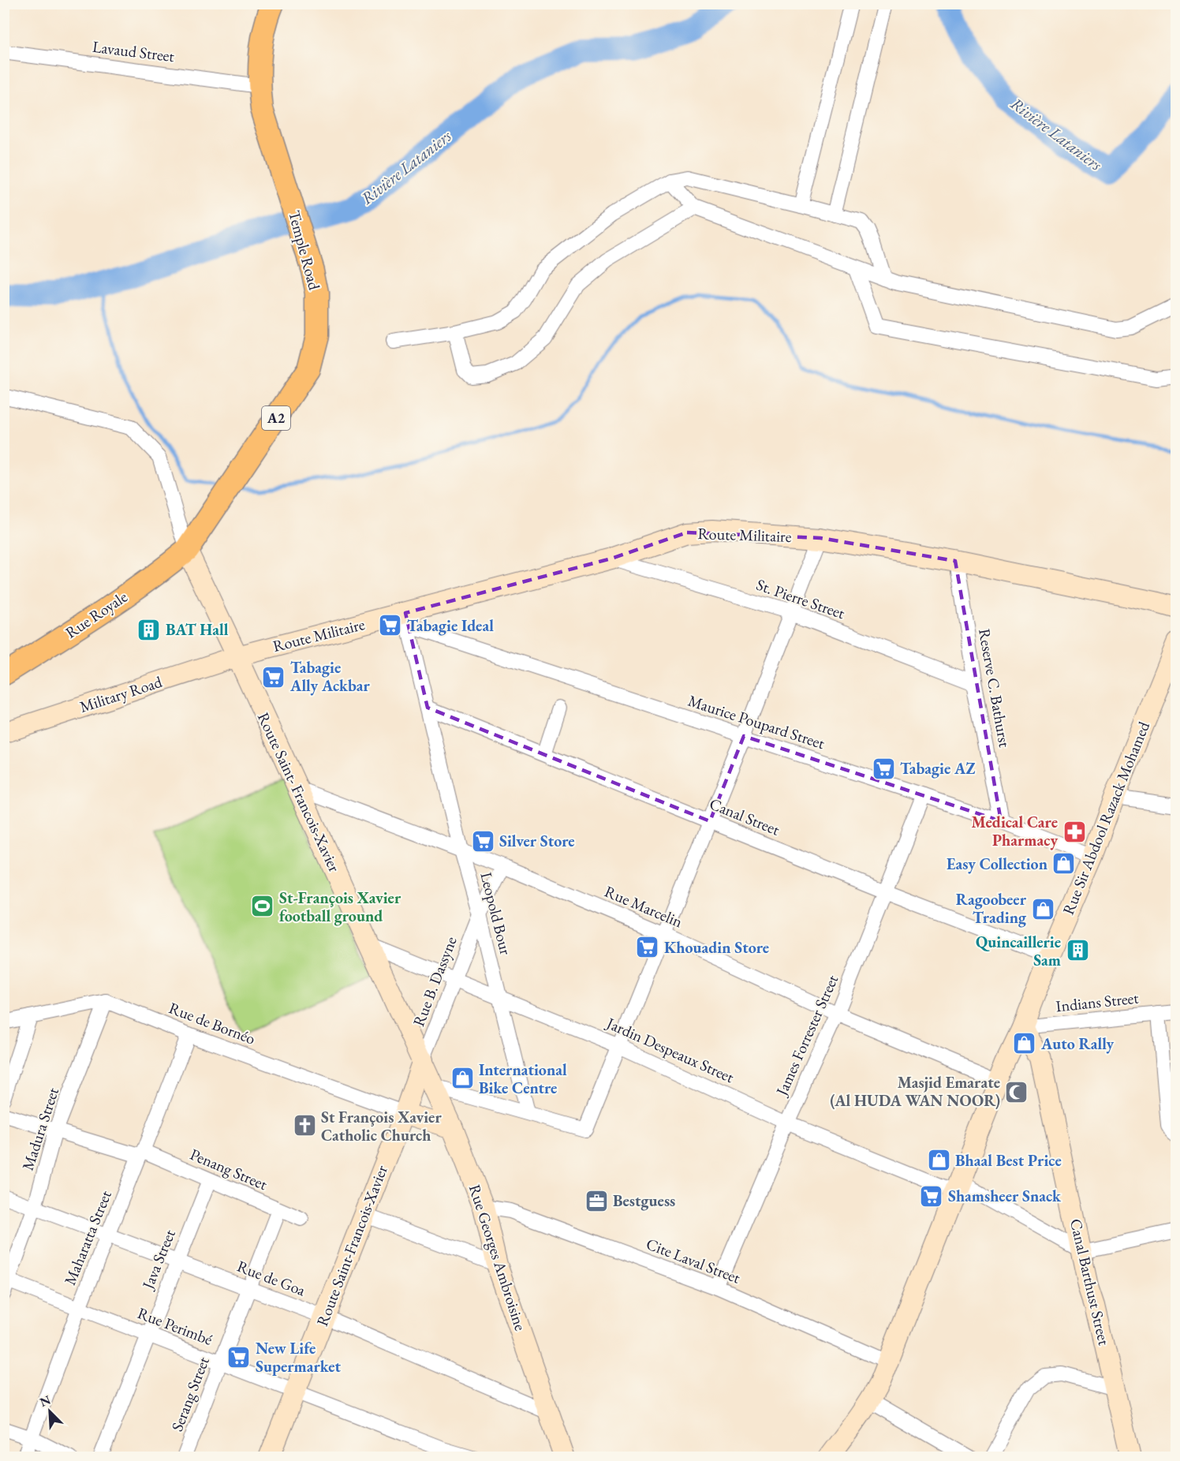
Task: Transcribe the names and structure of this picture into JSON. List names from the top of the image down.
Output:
{
  "streets": {
    "main road": [
      "Temple Road",
      "A2",
      "Route Militaire",
      "Rue Royale",
      "Military Road",
      "Route Saint- Francois-Xavier",
      "Rue Sir Abdool Razack Mohamed",
      "Route Saint-Francois-Xavier",
      "Rue Georges Ambroisine",
      "Canal Barthust Street"
    ],
    "street": [
      "Lavaud Street",
      "St. Pierre Street",
      "Reserve C. Bathurst",
      "Maurice Poupard Street",
      "Canal Street",
      "Rue Marcelin",
      "Leopold Bour",
      "Rue B. Dassyne",
      "Indians Street",
      "Rue de Bornéo",
      "James Forrester Street",
      "Jardin Despeaux Street",
      "Madura Street",
      "Penang Street",
      "Maharatta Street",
      "Java Street",
      "Cite Laval Street",
      "Rue de Goa",
      "Rue Perimbé",
      "Serang Street"
    ]
  },
  "crossings": [
    ["Lavaud Street", "Temple Road"],
    ["Temple Road", "Rue Royale"],
    ["Temple Road", "Route Saint- Francois-Xavier"],
    ["Route Militaire", "St. Pierre Street"],
    ["Route Militaire", "Reserve C. Bathurst"],
    ["Route Militaire", "Military Road"],
    ["Route Militaire", "Maurice Poupard Street"],
    ["Route Militaire", "Route Saint- Francois-Xavier"],
    ["Route Militaire", "Leopold Bour"],
    ["St. Pierre Street", "Reserve C. Bathurst"],
    ["Rue Royale", "Route Saint- Francois-Xavier"],
    ["Reserve C. Bathurst", "Maurice Poupard Street"],
    ["Military Road", "Route Saint- Francois-Xavier"],
    ["Maurice Poupard Street", "Rue Sir Abdool Razack Mohamed"],
    ["Maurice Poupard Street", "Leopold Bour"],
    ["Maurice Poupard Street", "James Forrester Street"],
    ["Route Saint- Francois-Xavier", "Rue Marcelin"],
    ["Route Saint- Francois-Xavier", "Rue B. Dassyne"],
    ["Route Saint- Francois-Xavier", "Jardin Despeaux Street"],
    ["Route Saint- Francois-Xavier", "Route Saint-Francois-Xavier"],
    ["Route Saint- Francois-Xavier", "Rue Georges Ambroisine"],
    ["Canal Street", "Rue Sir Abdool Razack Mohamed"],
    ["Canal Street", "Leopold Bour"],
    ["Canal Street", "James Forrester Street"],
    ["Rue Sir Abdool Razack Mohamed", "Rue Marcelin"],
    ["Rue Sir Abdool Razack Mohamed", "Indians Street"],
    ["Rue Sir Abdool Razack Mohamed", "Jardin Despeaux Street"],
    ["Rue Sir Abdool Razack Mohamed", "Cite Laval Street"],
    ["Rue Sir Abdool Razack Mohamed", "Canal Barthust Street"],
    ["Rue Marcelin", "Leopold Bour"],
    ["Rue Marcelin", "Rue B. Dassyne"],
    ["Rue Marcelin", "James Forrester Street"],
    ["Leopold Bour", "Rue B. Dassyne"],
    ["Leopold Bour", "Jardin Despeaux Street"],
    ["Rue B. Dassyne", "Jardin Despeaux Street"],
    ["Rue B. Dassyne", "Route Saint-Francois-Xavier"],
    ["Rue B. Dassyne", "Rue Georges Ambroisine"],
    ["Indians Street", "Canal Barthust Street"],
    ["Rue de Bornéo", "Madura Street"],
    ["Rue de Bornéo", "Maharatta Street"],
    ["Rue de Bornéo", "Route Saint-Francois-Xavier"],
    ["James Forrester Street", "Jardin Despeaux Street"],
    ["James Forrester Street", "Cite Laval Street"],
    ["Jardin Despeaux Street", "Canal Barthust Street"],
    ["Madura Street", "Penang Street"],
    ["Madura Street", "Rue de Goa"],
    ["Madura Street", "Rue Perimbé"],
    ["Penang Street", "Maharatta Street"],
    ["Penang Street", "Java Street"],
    ["Penang Street", "Serang Street"],
    ["Maharatta Street", "Rue de Goa"],
    ["Maharatta Street", "Rue Perimbé"],
    ["Route Saint-Francois-Xavier", "Rue Georges Ambroisine"],
    ["Route Saint-Francois-Xavier", "Rue de Goa"],
    ["Route Saint-Francois-Xavier", "Rue Perimbé"],
    ["Rue Georges Ambroisine", "Cite Laval Street"],
    ["Rue Georges Ambroisine", "Rue de Goa"],
    ["Java Street", "Rue de Goa"],
    ["Java Street", "Rue Perimbé"],
    ["Rue de Goa", "Serang Street"],
    ["Rue Perimbé", "Serang Street"]
  ],
  "water": ["Rivière Lataniers"],
  "places": {
    "supermarket": [
      "Tabagie Ideal",
      "Tabagie Ally Ackbar",
      "Tabagie AZ",
      "Silver Store",
      "Khouadin Store",
      "Shamsheer Snack",
      "New Life Supermarket"
    ],
    "building": ["BAT Hall", "Quincaillerie Sam"],
    "pharmacy": ["Medical Care Pharmacy"],
    "shop": [
      "Easy Collection",
      "Ragoobeer Trading",
      "Auto Rally",
      "International Bike Centre",
      "Bhaal Best Price"
    ],
    "sports": ["St-François Xavier football ground"],
    "mosque": ["Masjid Emarate (Al HUDA WAN NOOR)"],
    "church": ["St François Xavier Catholic Church"],
    "office": ["Bestguess"]
  },
  "north": "top left"
}
